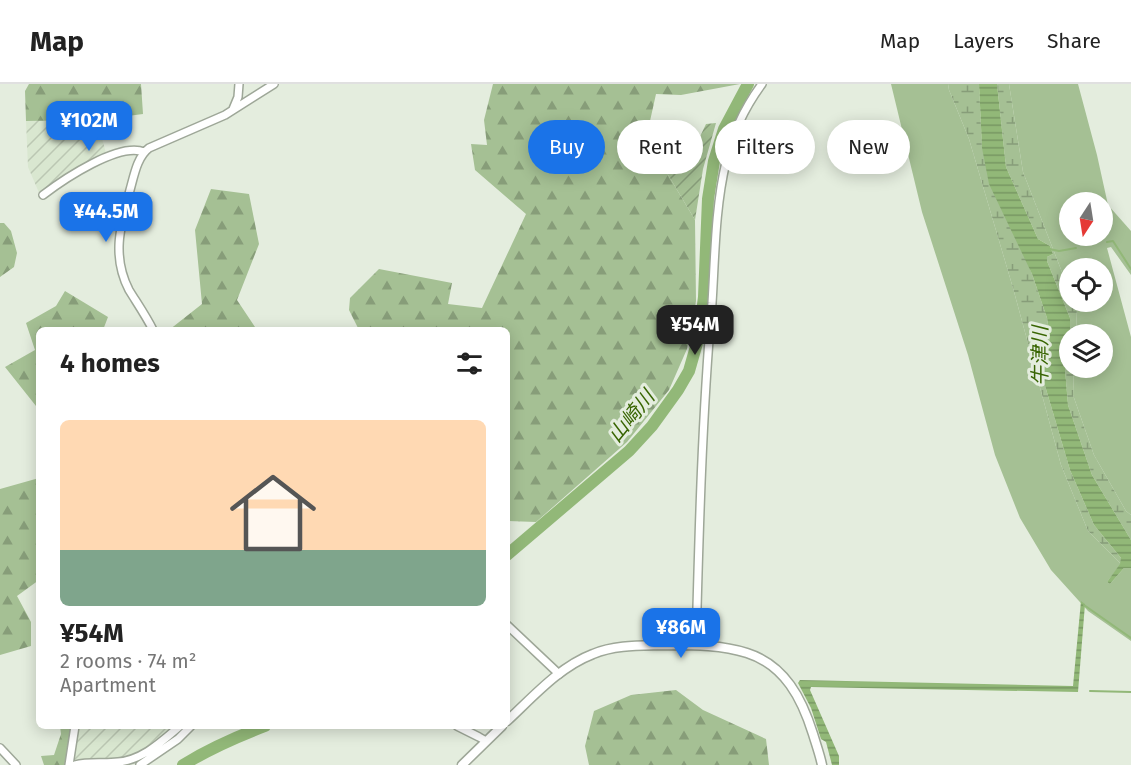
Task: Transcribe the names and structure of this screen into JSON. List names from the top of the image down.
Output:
{
  "water": ["牛津川", "山崎川"],
  "north": "bottom",
  "page": {
    "header": "Map",
    "nav": ["Map", "Layers", "Share"],
    "price": [
      "¥102M",
      "¥44.5M",
      "¥54M",
      "¥86M"
    ],
    "chip": [
      "Buy",
      "Rent",
      "Filters",
      "New"
    ],
    "heading": "4 homes",
    "list": [
      {
        "name": "¥54M",
        "note": "2 rooms · 74 m² · Apartment"
      }
    ]
  }
}
